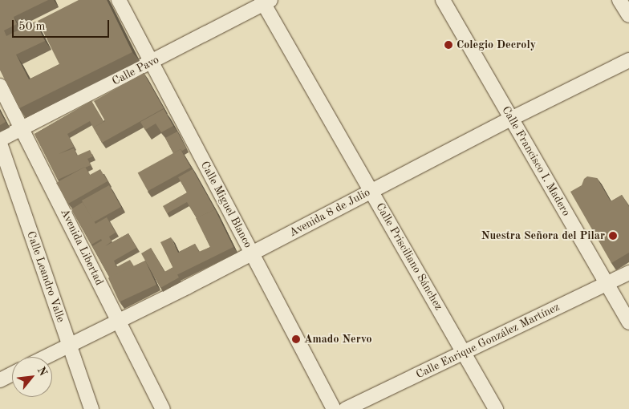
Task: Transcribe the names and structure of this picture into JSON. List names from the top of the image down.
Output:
{
  "streets": {
    "street": [
      "Calle Pavo",
      "Calle Francisco I. Madero",
      "Calle Miguel Blanco",
      "Avenida 8 de Julio",
      "Avenida Libertad",
      "Calle Prisciliano Sánchez",
      "Calle Leandro Valle",
      "Calle Enrique González Martínez"
    ]
  },
  "crossings": [
    ["Calle Pavo", "Calle Miguel Blanco"],
    ["Calle Pavo", "Avenida Libertad"],
    ["Calle Pavo", "Calle Prisciliano Sánchez"],
    ["Calle Francisco I. Madero", "Avenida 8 de Julio"],
    ["Calle Francisco I. Madero", "Calle Enrique González Martínez"],
    ["Calle Miguel Blanco", "Avenida 8 de Julio"],
    ["Avenida 8 de Julio", "Avenida Libertad"],
    ["Avenida 8 de Julio", "Calle Prisciliano Sánchez"],
    ["Avenida 8 de Julio", "Calle Leandro Valle"],
    ["Calle Prisciliano Sánchez", "Calle Enrique González Martínez"]
  ],
  "places": ["Colegio Decroly", "Nuestra Señora del Pilar", "Amado Nervo"],
  "scale_bar": "50 m",
  "north": "top right"
}
